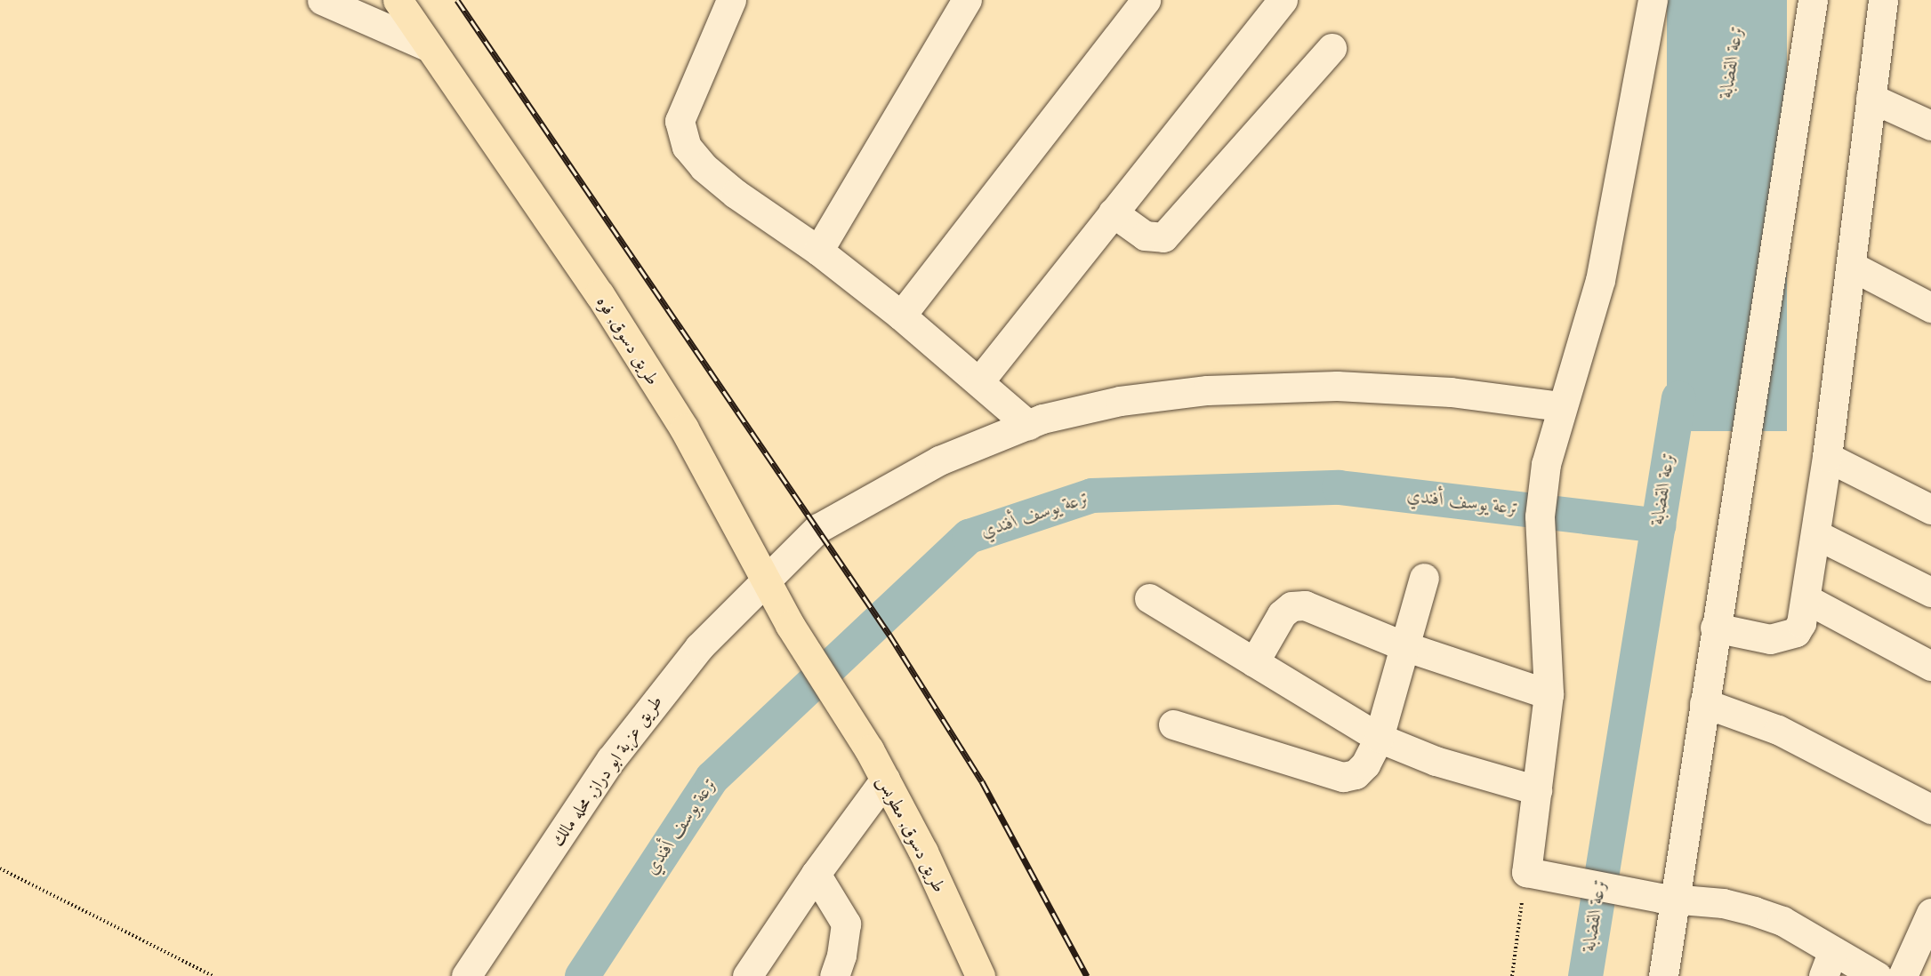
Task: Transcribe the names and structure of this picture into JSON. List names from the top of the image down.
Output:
{
  "streets": {
    "main road": ["طريق دسوق, فوه", "طريق دسوق, مطوبس"],
    "street": ["طريق عزبة ابو دراز, محله مالك"]
  },
  "crossings": [
    ["طريق دسوق, فوه", "طريق عزبة ابو دراز, محله مالك"],
    ["طريق دسوق, فوه", "طريق دسوق, مطوبس"]
  ],
  "water": ["ترعة القضابة", "ترعة يوسف أفندي"]
}
